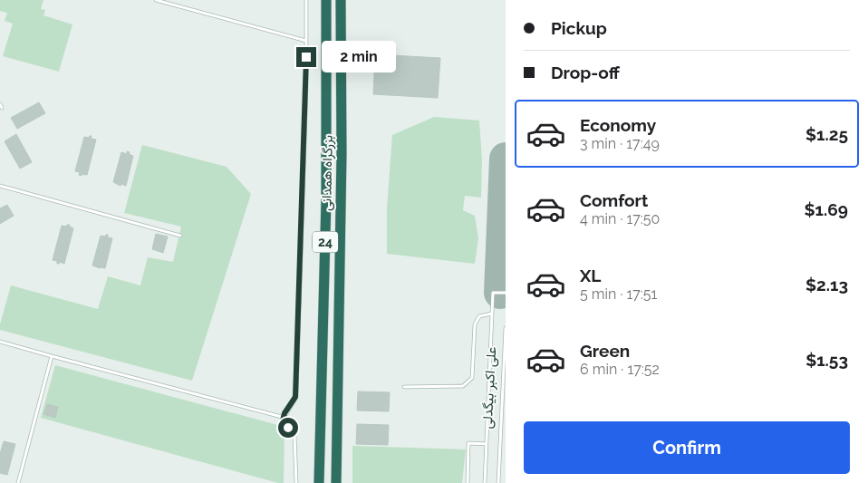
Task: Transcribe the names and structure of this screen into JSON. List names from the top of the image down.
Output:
{
  "streets": {
    "highway": ["بزرگراه همدانی", "24"],
    "lane": ["علی اکبر بیگدلی"]
  },
  "page": {
    "banner": ["Pickup", "Drop-off"],
    "bubble": "2 min",
    "list": [
      {
        "name": "Economy",
        "note": "3 min · 17:49",
        "value": "$1.25"
      },
      {
        "name": "Comfort",
        "note": "4 min · 17:50",
        "value": "$1.69"
      },
      {
        "name": "XL",
        "note": "5 min · 17:51",
        "value": "$2.13"
      },
      {
        "name": "Green",
        "note": "6 min · 17:52",
        "value": "$1.53"
      }
    ],
    "buttons": "Confirm"
  }
}
